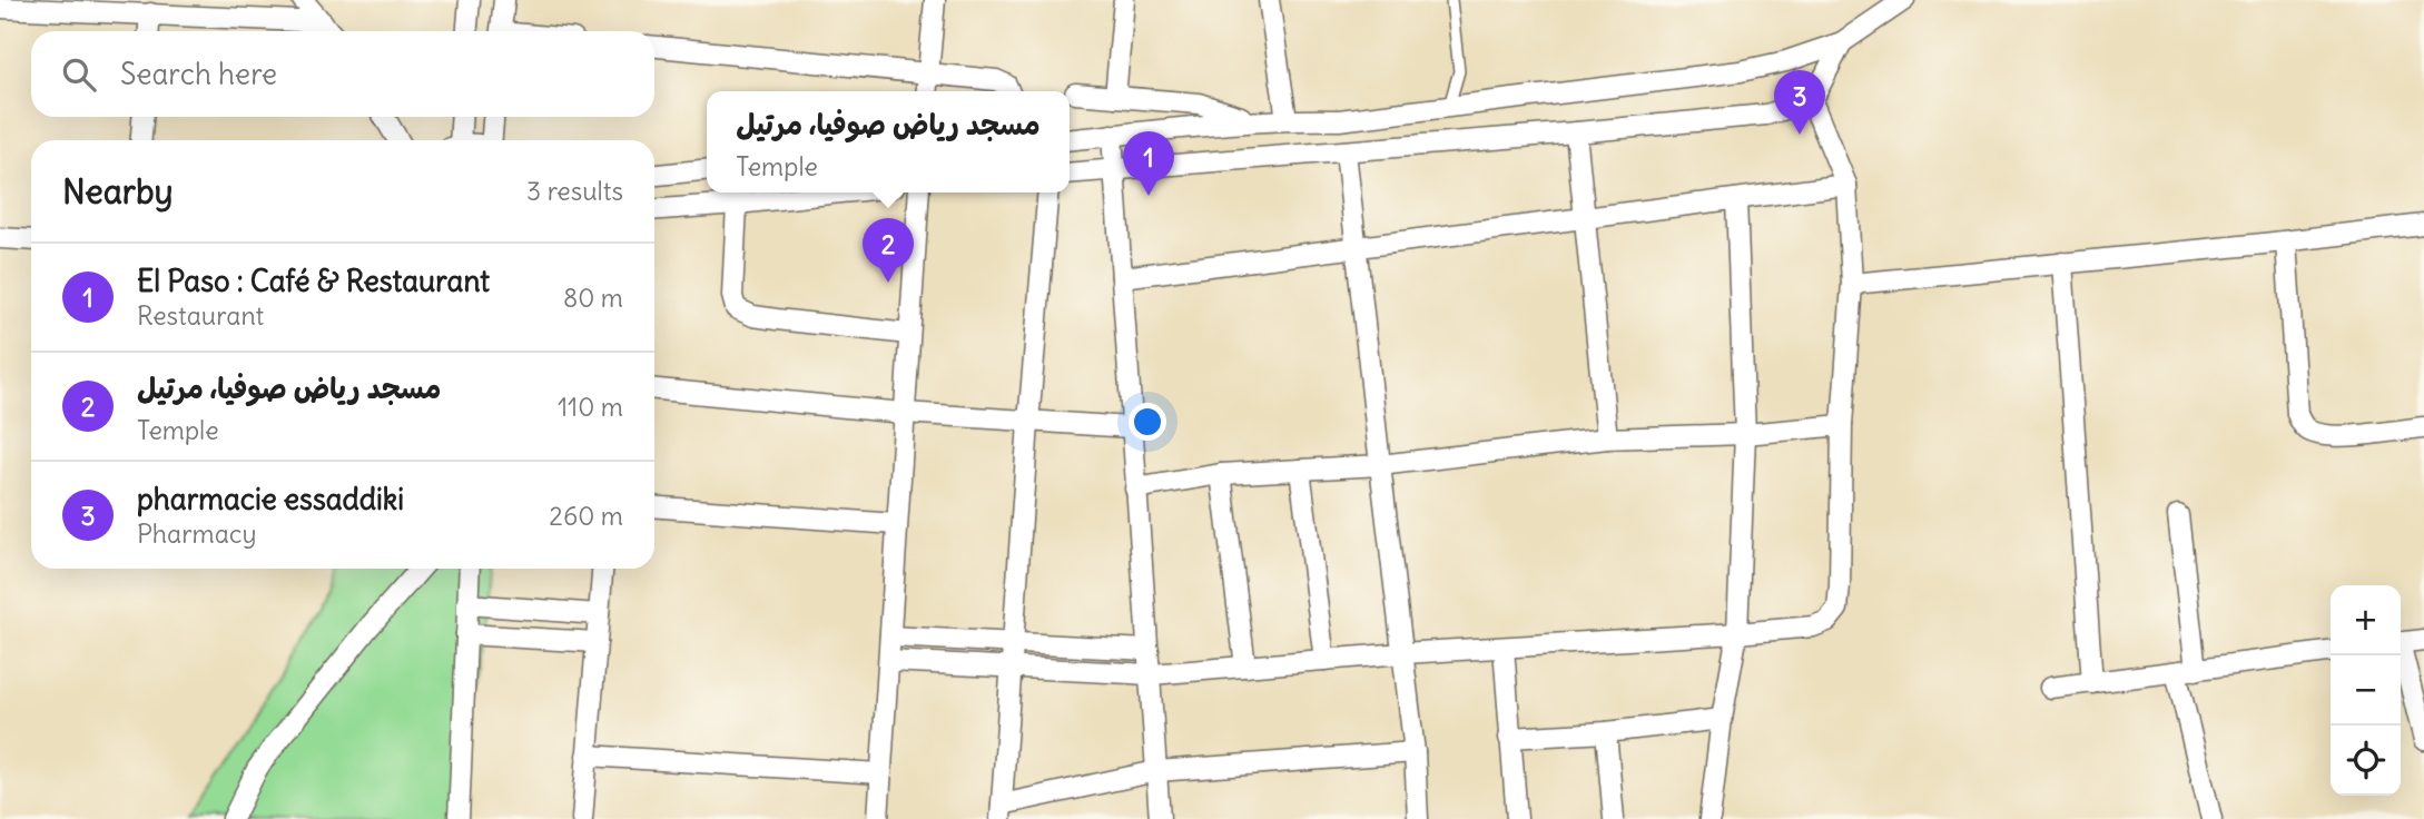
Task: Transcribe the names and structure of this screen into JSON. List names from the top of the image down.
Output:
{
  "page": {
    "search": "Search here",
    "pins": ["3", "1", "2"],
    "popup": ["مسجد رياض صوفيا، مرتیل", "Temple"],
    "heading": ["Nearby", "3 results"],
    "list": [
      {
        "mark": "1",
        "name": "El Paso : Café & Restaurant",
        "note": "Restaurant",
        "value": "80 m"
      },
      {
        "mark": "2",
        "name": "مسجد رياض صوفيا، مرتیل",
        "note": "Temple",
        "value": "110 m"
      },
      {
        "mark": "3",
        "name": "pharmacie essaddiki",
        "note": "Pharmacy",
        "value": "260 m"
      }
    ],
    "map_buttons": ["+", "−"]
  }
}
